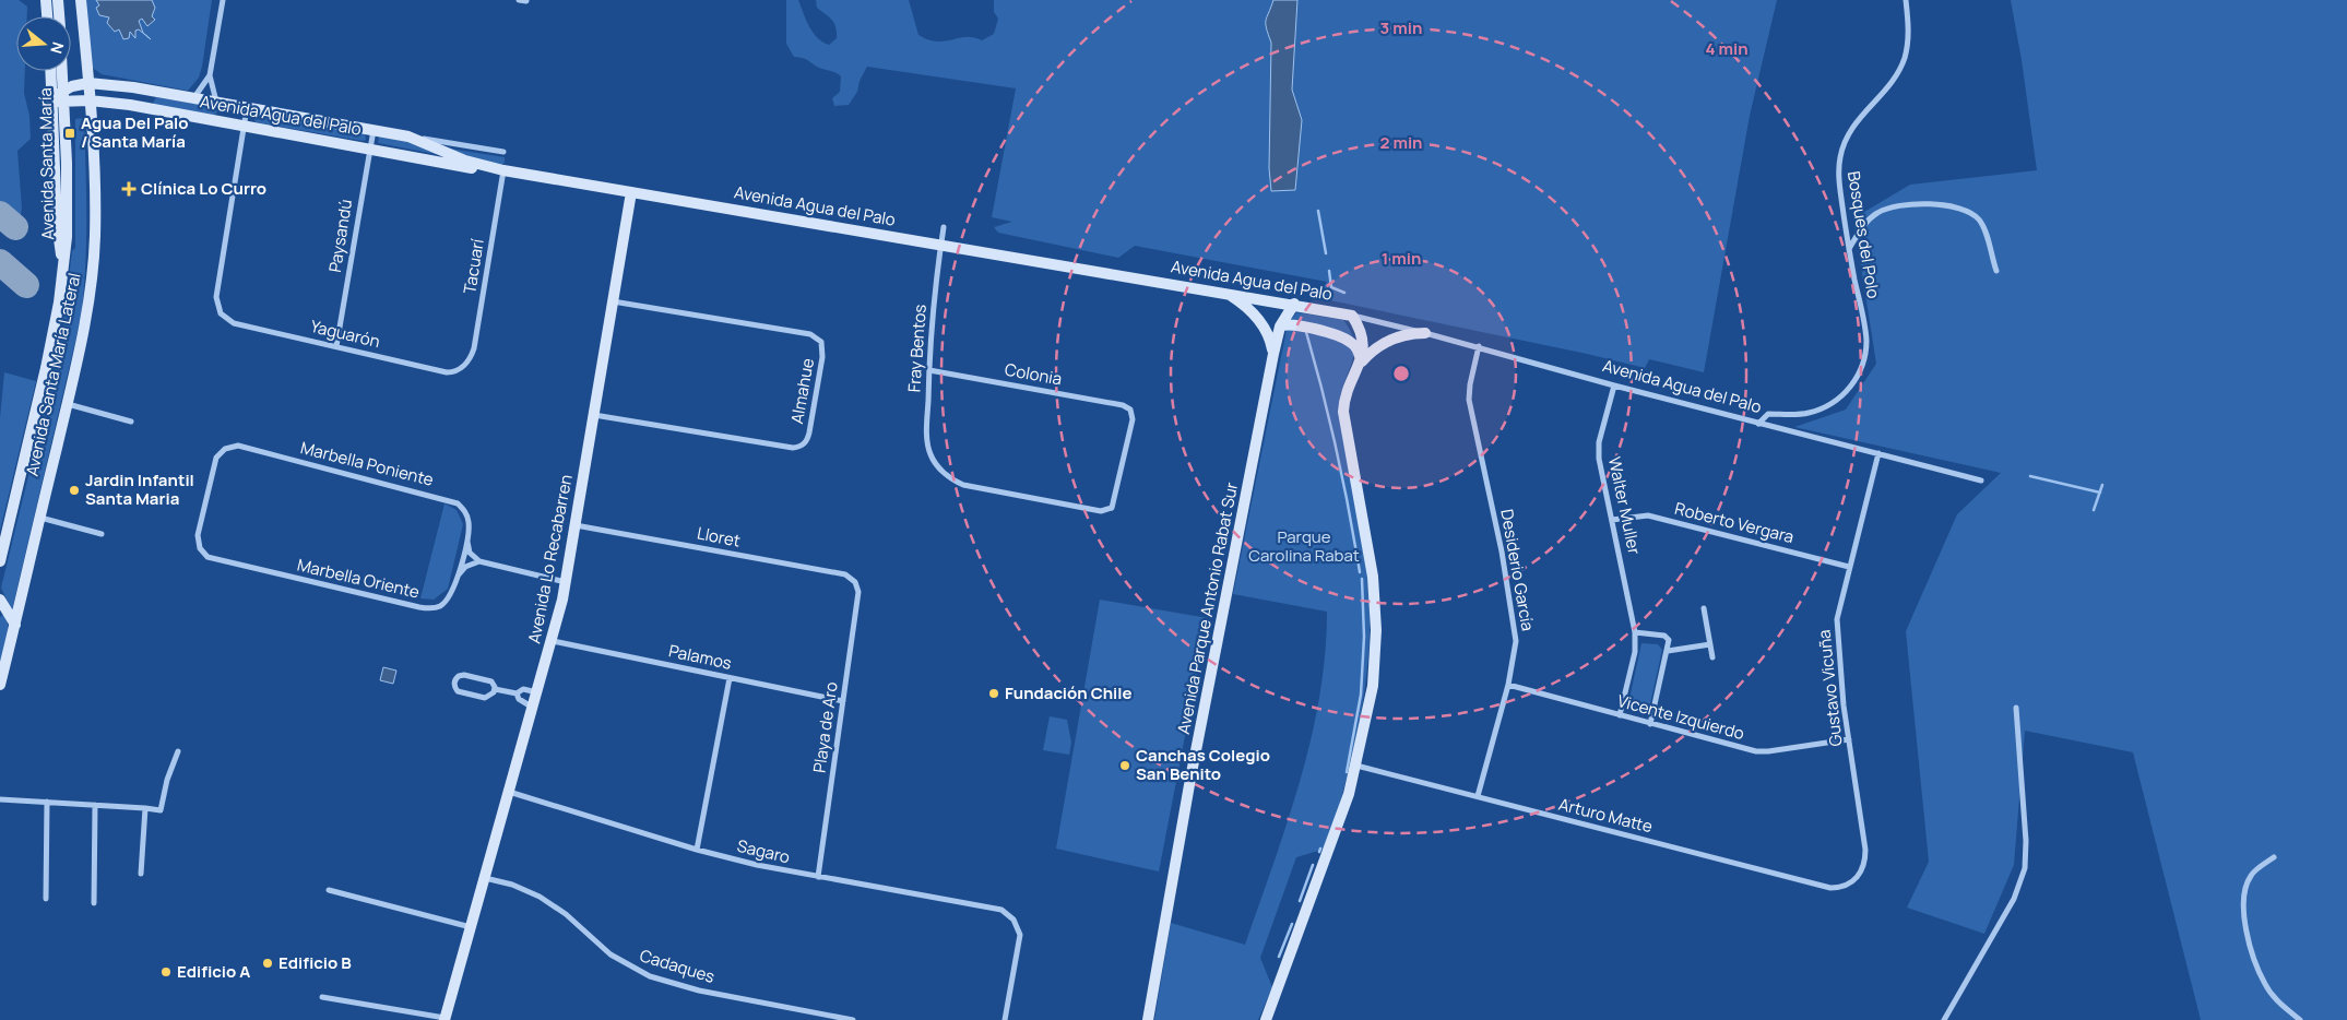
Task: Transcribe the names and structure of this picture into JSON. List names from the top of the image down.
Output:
{
  "streets": {
    "street": [
      "Avenida Agua del Palo",
      "Avenida Santa María",
      "Bosques del Polo",
      "Paysandú",
      "Tacuarí",
      "Yaguarón",
      "Fray Bentos",
      "Avenida Santa María Lateral",
      "Colonia",
      "Almahue",
      "Marbella Poniente",
      "Walter Muller",
      "Roberto Vergara",
      "Lloret",
      "Avenida Lo Recabarren",
      "Desiderio García",
      "Marbella Oriente",
      "Avenida Parque Antonio Rabat Sur",
      "Palamos",
      "Gustavo Vicuña",
      "Vicente Izquierdo",
      "Playa de Aro",
      "Arturo Matte",
      "Sagaro",
      "Cadaques"
    ]
  },
  "crossings": [
    ["Avenida Agua del Palo", "Avenida Santa María"],
    ["Avenida Agua del Palo", "Bosques del Polo"],
    ["Avenida Agua del Palo", "Paysandú"],
    ["Avenida Agua del Palo", "Tacuarí"],
    ["Avenida Agua del Palo", "Yaguarón"],
    ["Avenida Agua del Palo", "Fray Bentos"],
    ["Avenida Agua del Palo", "Avenida Santa María Lateral"],
    ["Avenida Agua del Palo", "Walter Muller"],
    ["Avenida Agua del Palo", "Avenida Lo Recabarren"],
    ["Avenida Agua del Palo", "Desiderio García"],
    ["Avenida Agua del Palo", "Avenida Parque Antonio Rabat Sur"],
    ["Avenida Agua del Palo", "Gustavo Vicuña"],
    ["Paysandú", "Yaguarón"],
    ["Tacuarí", "Yaguarón"],
    ["Fray Bentos", "Colonia"],
    ["Almahue", "Avenida Lo Recabarren"],
    ["Marbella Poniente", "Marbella Oriente"],
    ["Walter Muller", "Roberto Vergara"],
    ["Walter Muller", "Vicente Izquierdo"],
    ["Roberto Vergara", "Gustavo Vicuña"],
    ["Lloret", "Avenida Lo Recabarren"],
    ["Lloret", "Playa de Aro"],
    ["Avenida Lo Recabarren", "Palamos"],
    ["Avenida Lo Recabarren", "Sagaro"],
    ["Avenida Lo Recabarren", "Cadaques"],
    ["Desiderio García", "Vicente Izquierdo"],
    ["Desiderio García", "Arturo Matte"],
    ["Palamos", "Playa de Aro"],
    ["Gustavo Vicuña", "Vicente Izquierdo"],
    ["Gustavo Vicuña", "Arturo Matte"],
    ["Playa de Aro", "Sagaro"]
  ],
  "parks": ["Parque Carolina Rabat"],
  "places": {
    "transit": ["Agua Del Palo / Santa María"],
    "health": ["Clínica Lo Curro"],
    "other": [
      "Jardin Infantil Santa Maria",
      "Fundación Chile",
      "Canchas Colegio San Benito",
      "Edificio B",
      "Edificio A"
    ]
  },
  "north": "right",
  "rings": [
    "3 min",
    "4 min",
    "2 min",
    "1 min"
  ]
}
